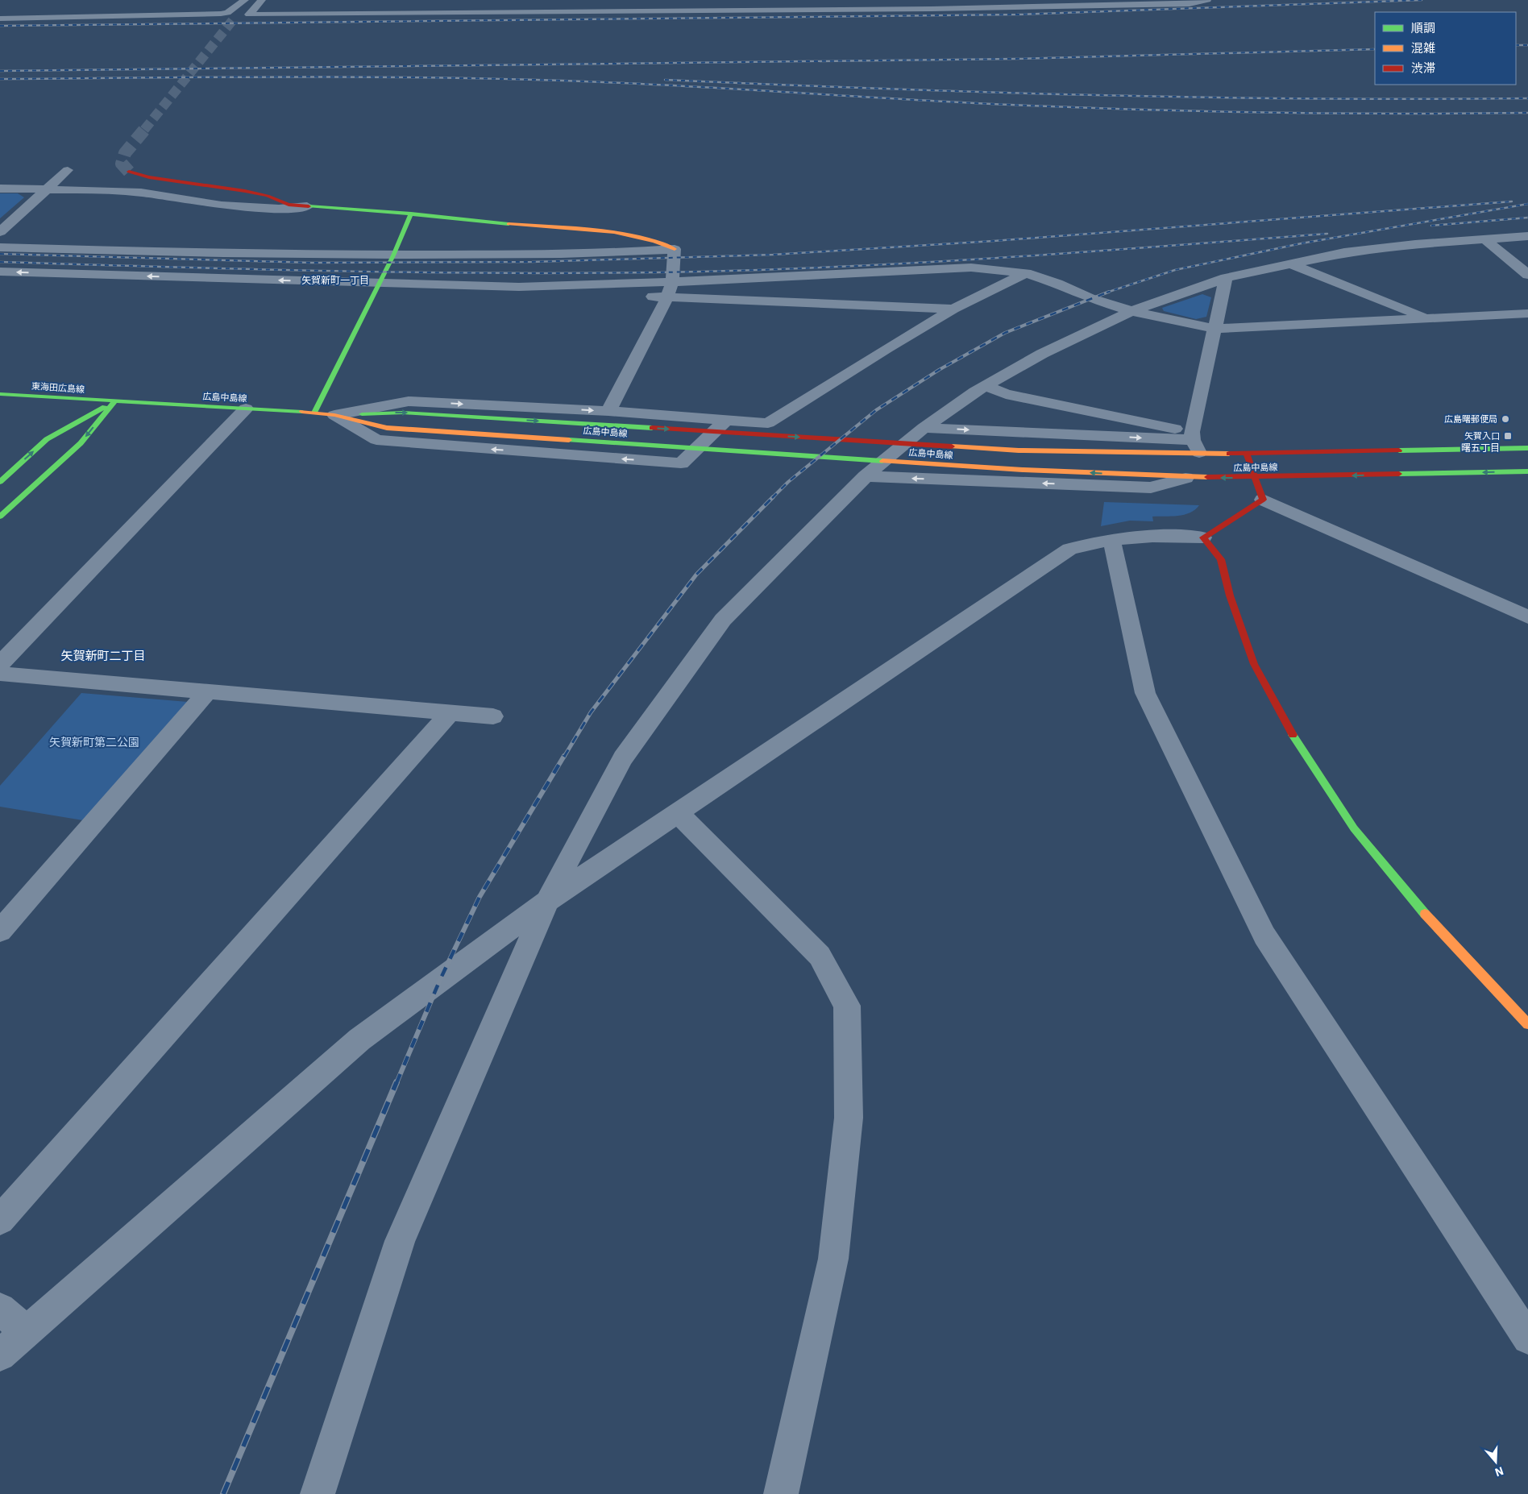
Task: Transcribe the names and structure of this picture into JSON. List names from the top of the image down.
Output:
{
  "streets": {
    "main road": ["東海田広島線", "広島中島線"]
  },
  "crossings": [
    ["東海田広島線", "広島中島線"]
  ],
  "districts": ["矢賀新町一丁目", "曙五丁目", "矢賀新町二丁目"],
  "parks": ["矢賀新町第二公園"],
  "places": {
    "other": ["広島曙郵便局"],
    "transit": ["矢賀入口"]
  },
  "legend": ["順調", "混雑", "渋滞"],
  "north": "bottom"
}
